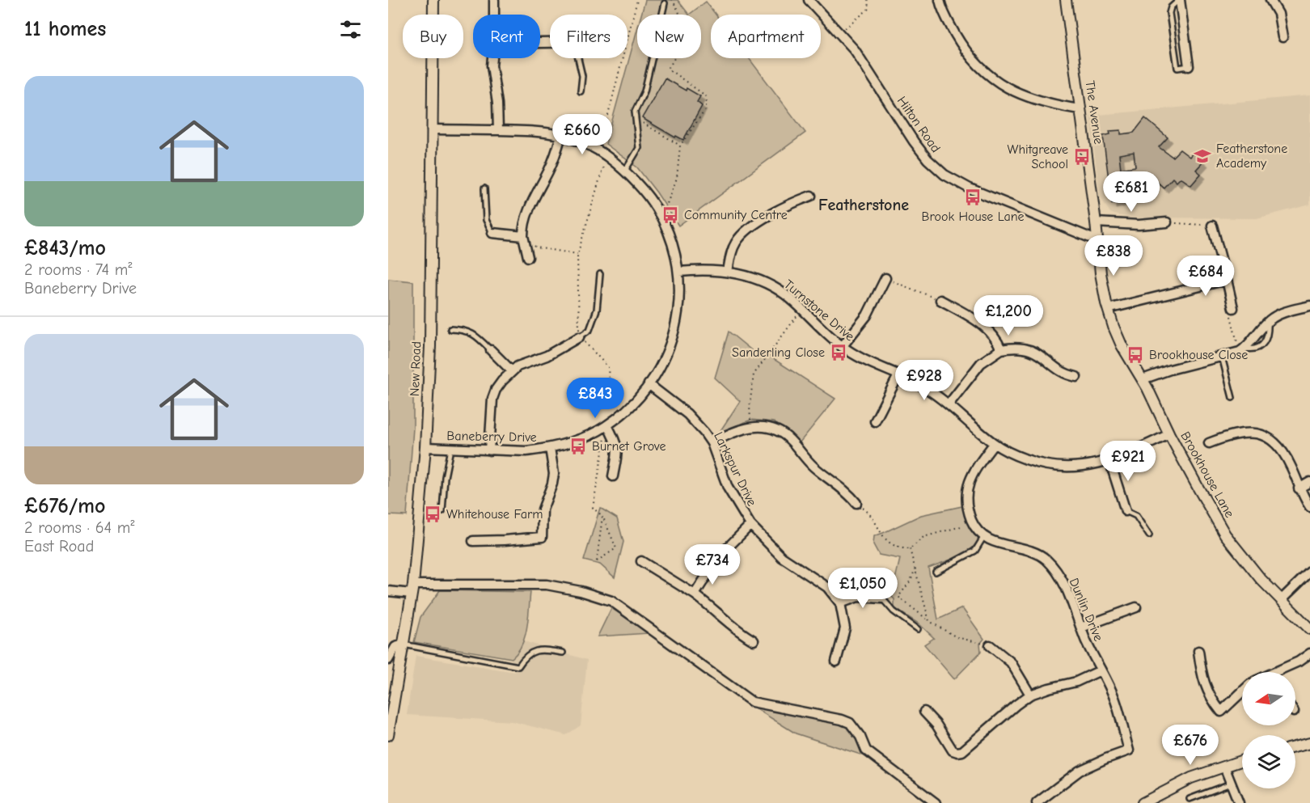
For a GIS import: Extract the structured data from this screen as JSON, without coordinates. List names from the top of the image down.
{
  "streets": {
    "street": [
      "The Avenue",
      "Hilton Road",
      "Turnstone Drive",
      "New Road",
      "Baneberry Drive",
      "Larkspur Drive",
      "Brookhouse Lane",
      "Dunlin Drive"
    ]
  },
  "crossings": [
    ["The Avenue", "Hilton Road"],
    ["The Avenue", "Brookhouse Lane"],
    ["Turnstone Drive", "Baneberry Drive"],
    ["Turnstone Drive", "Brookhouse Lane"],
    ["Turnstone Drive", "Dunlin Drive"],
    ["New Road", "Baneberry Drive"],
    ["Baneberry Drive", "Larkspur Drive"]
  ],
  "districts": ["Featherstone"],
  "places": {
    "school or university": ["Featherstone Academy"],
    "bus stop": [
      "Whitgreave School",
      "Brook House Lane",
      "Community Centre",
      "Sanderling Close",
      "Brookhouse Close",
      "Burnet Grove",
      "Whitehouse Farm"
    ]
  },
  "north": "left",
  "page": {
    "heading": "11 homes",
    "chip": [
      "Buy",
      "Rent",
      "Filters",
      "New",
      "Apartment"
    ],
    "list": [
      {
        "name": "£843/mo",
        "note": "2 rooms · 74 m² · Baneberry Drive"
      },
      {
        "name": "£676/mo",
        "note": "2 rooms · 64 m² · East Road"
      }
    ],
    "price": [
      "£660",
      "£681",
      "£838",
      "£684",
      "£1,200",
      "£928",
      "£843",
      "£921",
      "£734",
      "£1,050",
      "£676"
    ]
  }
}
